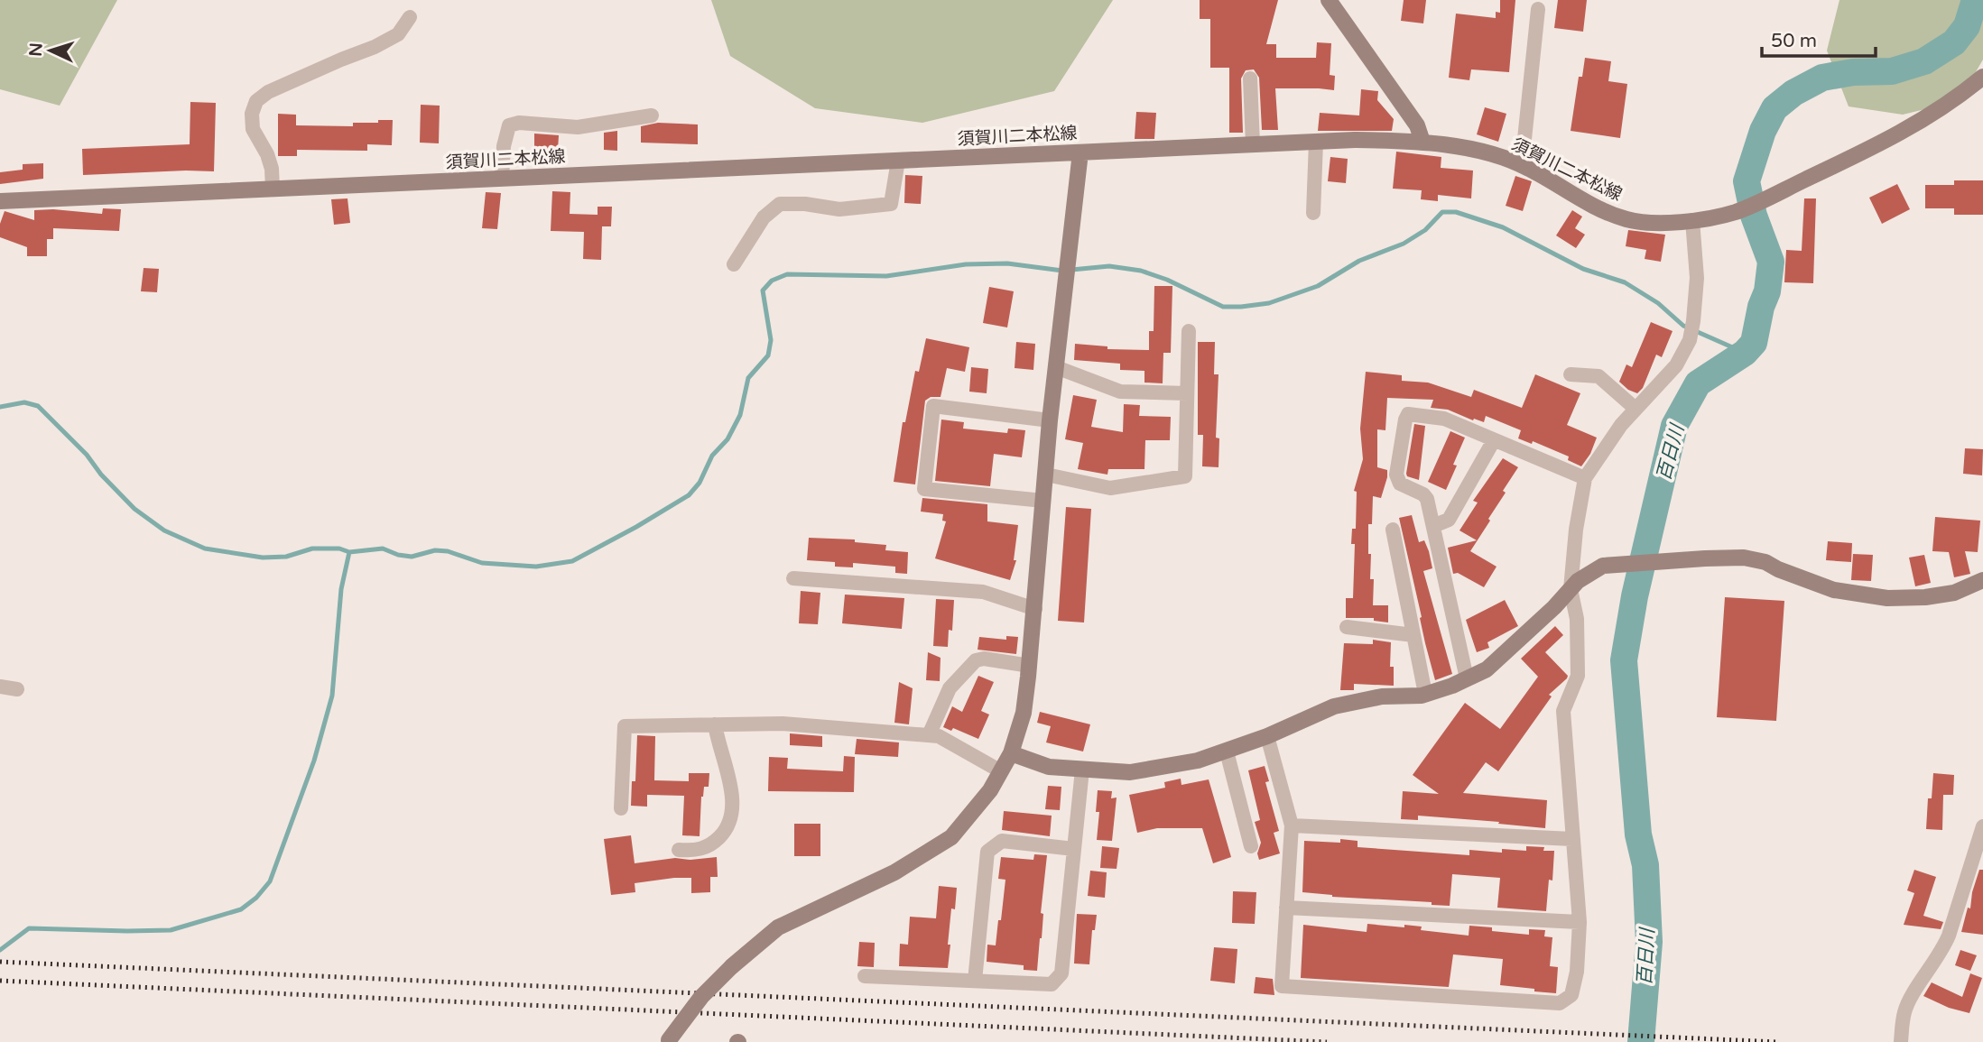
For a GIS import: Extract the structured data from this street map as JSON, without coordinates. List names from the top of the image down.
{
  "streets": {
    "street": ["須賀川二本松線"]
  },
  "water": ["百日川"],
  "scale_bar": "50 m",
  "north": "left"
}
